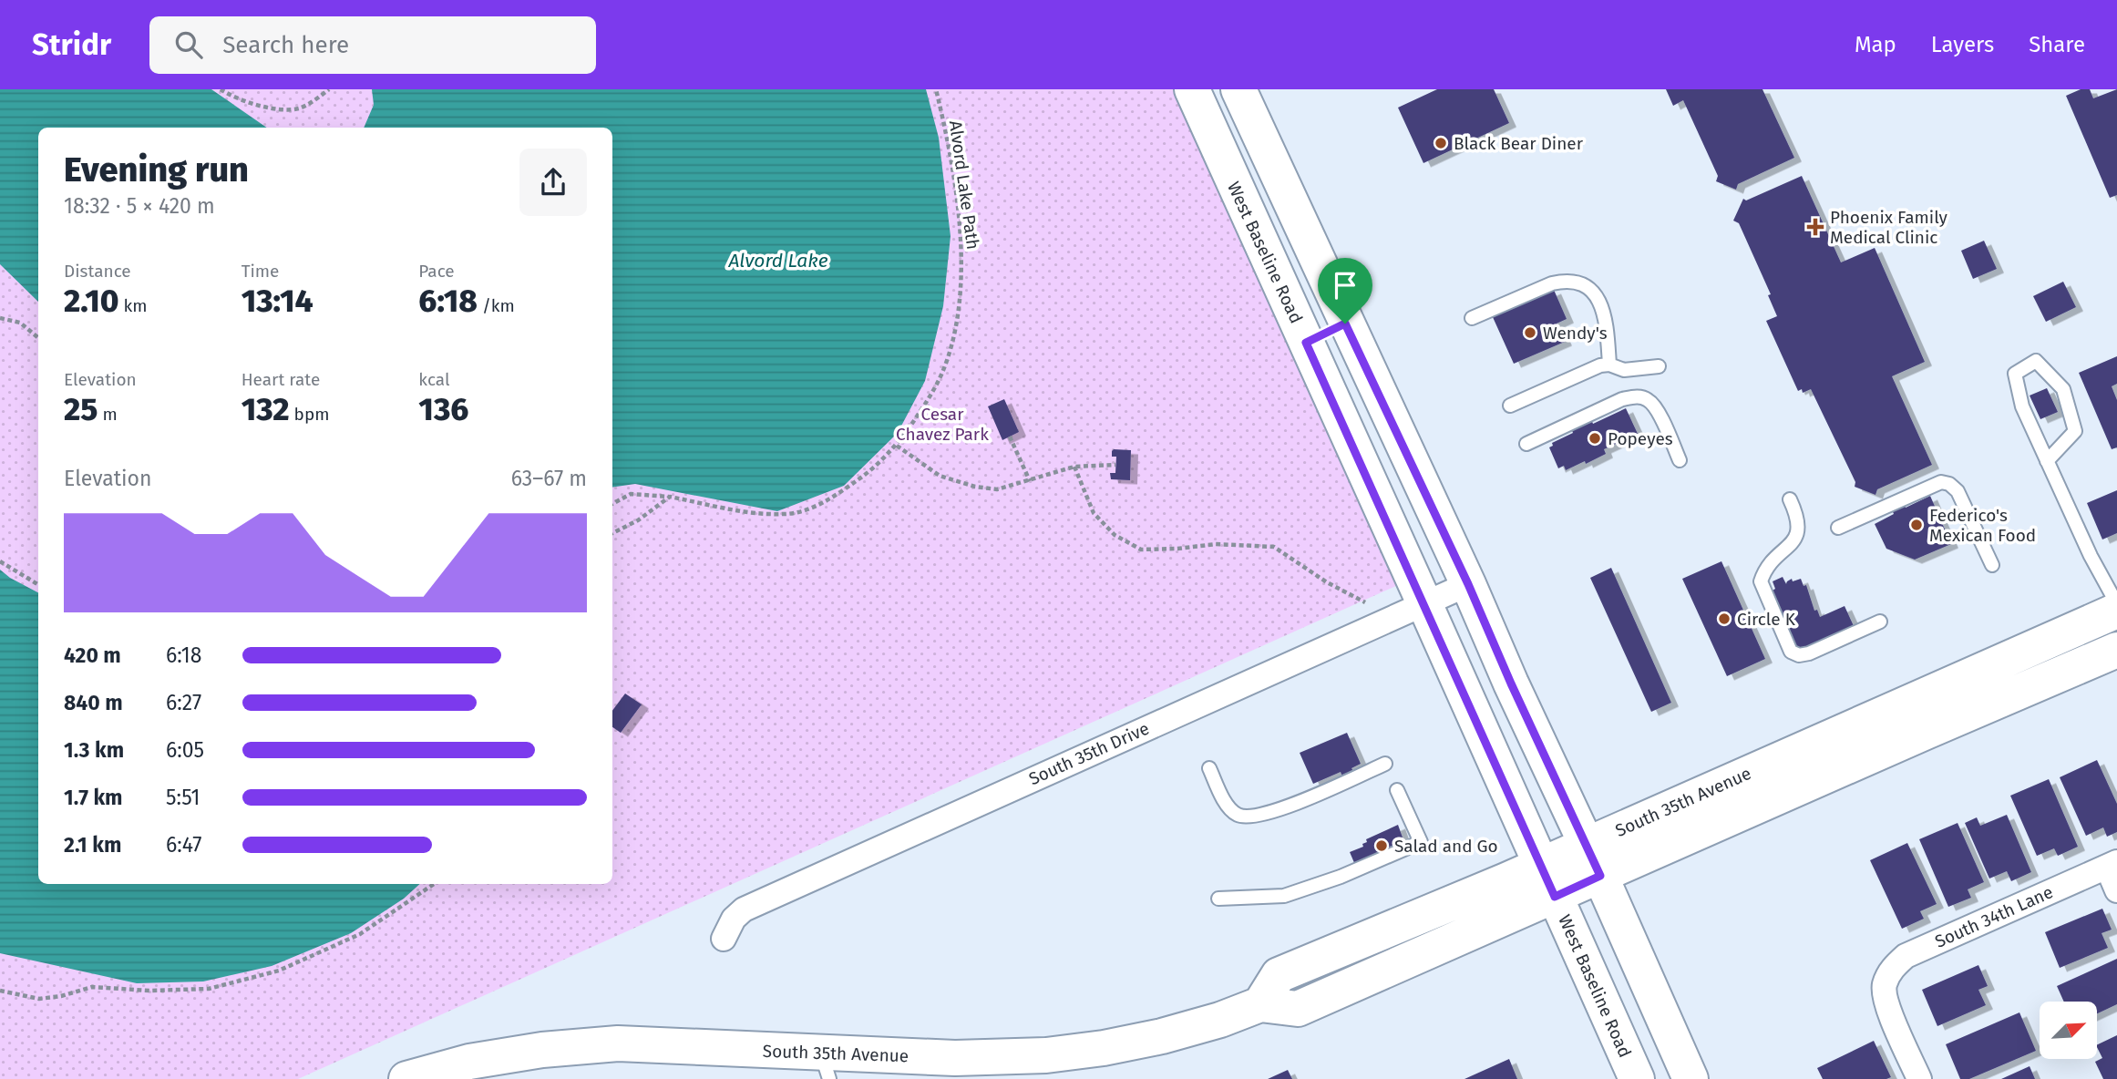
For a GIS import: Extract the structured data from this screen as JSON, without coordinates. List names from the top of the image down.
{
  "streets": {
    "main road": ["West Baseline Road", "South 35th Avenue"],
    "street": ["South 35th Drive", "South 34th Lane"],
    "path": ["Alvord Lake Path"]
  },
  "crossings": [
    ["West Baseline Road", "South 35th Drive"],
    ["West Baseline Road", "South 35th Avenue"]
  ],
  "water": ["Alvord Lake"],
  "parks": ["Cesar Chavez Park"],
  "places": {
    "other": [
      "Black Bear Diner",
      "Wendy's",
      "Popeyes",
      "Federico's Mexican Food",
      "Circle K",
      "Salad and Go"
    ],
    "health": ["Phoenix Family Medical Clinic"]
  },
  "north": "top right",
  "page": {
    "header": "Stridr",
    "search": "Search here",
    "nav": ["Map", "Layers", "Share"],
    "heading": ["Evening run", "18:32 · 5 × 420 m"],
    "stats": [
      ["Distance", "2.10 km"],
      ["Time", "13:14"],
      ["Pace", "6:18 /km"],
      ["Elevation", "25 m"],
      ["Heart rate", "132 bpm"],
      ["kcal", "136"]
    ],
    "chart": ["Elevation", "63–67 m"],
    "list": [
      {
        "name": "420 m",
        "note": "6:18"
      },
      {
        "name": "840 m",
        "note": "6:27"
      },
      {
        "name": "1.3 km",
        "note": "6:05"
      },
      {
        "name": "1.7 km",
        "note": "5:51"
      },
      {
        "name": "2.1 km",
        "note": "6:47"
      }
    ]
  }
}
